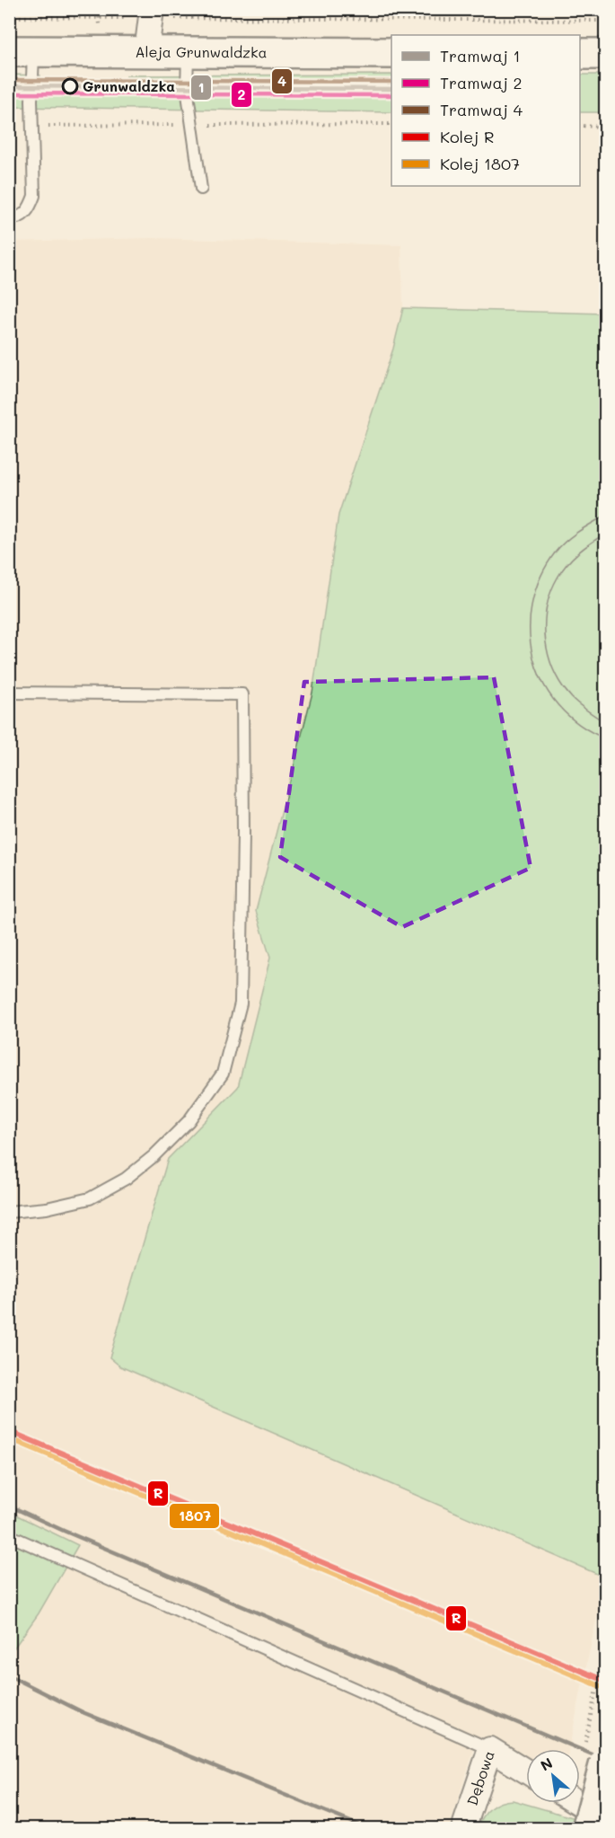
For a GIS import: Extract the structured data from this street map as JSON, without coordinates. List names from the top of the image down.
{
  "streets": {
    "main road": ["Aleja Grunwaldzka"],
    "street": ["Dębowa"]
  },
  "places": ["Grunwaldzka"],
  "lines": [
    "tram line 4",
    "tram line 1",
    "tram line 2",
    "rail line R",
    "rail line 1807"
  ],
  "legend": [
    "Tramwaj 1",
    "Tramwaj 2",
    "Tramwaj 4",
    "Kolej R",
    "Kolej 1807"
  ],
  "north": "top left"
}
